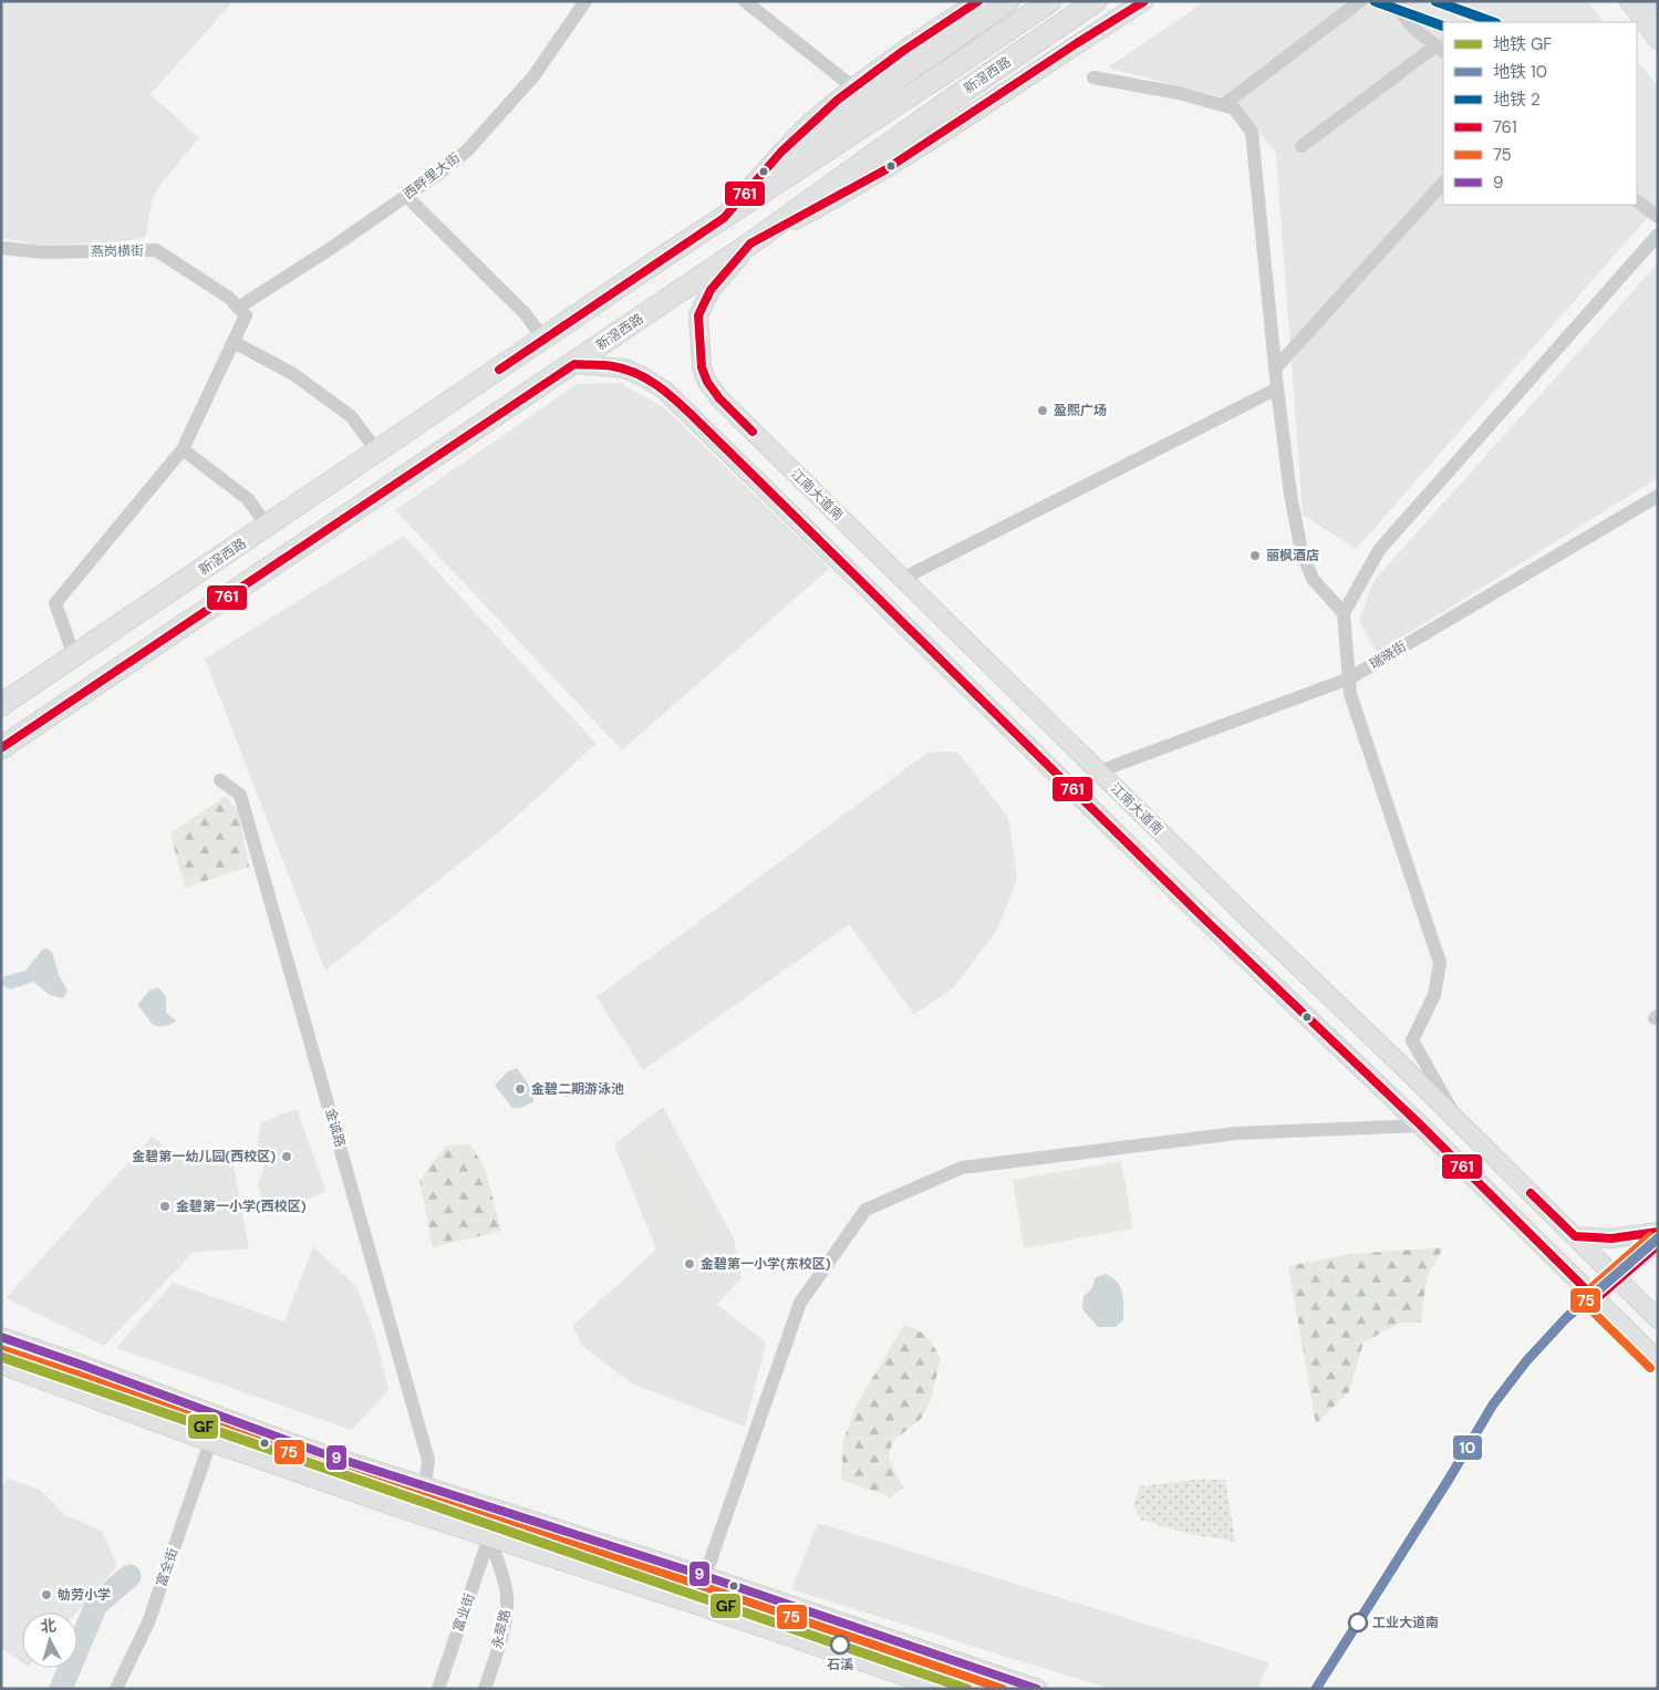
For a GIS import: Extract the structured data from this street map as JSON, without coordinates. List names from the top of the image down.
{
  "streets": {
    "highway": ["新滘西路"],
    "main road": ["江南大道南"],
    "street": [
      "西畔里大街",
      "燕岗横街",
      "瑞晓街",
      "金诚路",
      "富全街",
      "富业街",
      "永翠路"
    ]
  },
  "crossings": [
    ["新滘西路", "江南大道南"],
    ["西畔里大街", "燕岗横街"],
    ["江南大道南", "瑞晓街"],
    ["富业街", "永翠路"]
  ],
  "places": [
    "盈熙广场",
    "丽枫酒店",
    "金碧二期游泳池",
    "金碧第一幼儿园(西校区)",
    "金碧第一小学(西校区)",
    "金碧第一小学(东校区)",
    "劬劳小学",
    "工业大道南",
    "石溪"
  ],
  "lines": [
    "metro line 2",
    "transit line 761",
    "transit line 75",
    "metro line 10",
    "transit line 9",
    "metro line GF"
  ],
  "legend": [
    "地铁 GF",
    "地铁 10",
    "地铁 2",
    "761",
    "75",
    "9"
  ],
  "north": "top"
}
